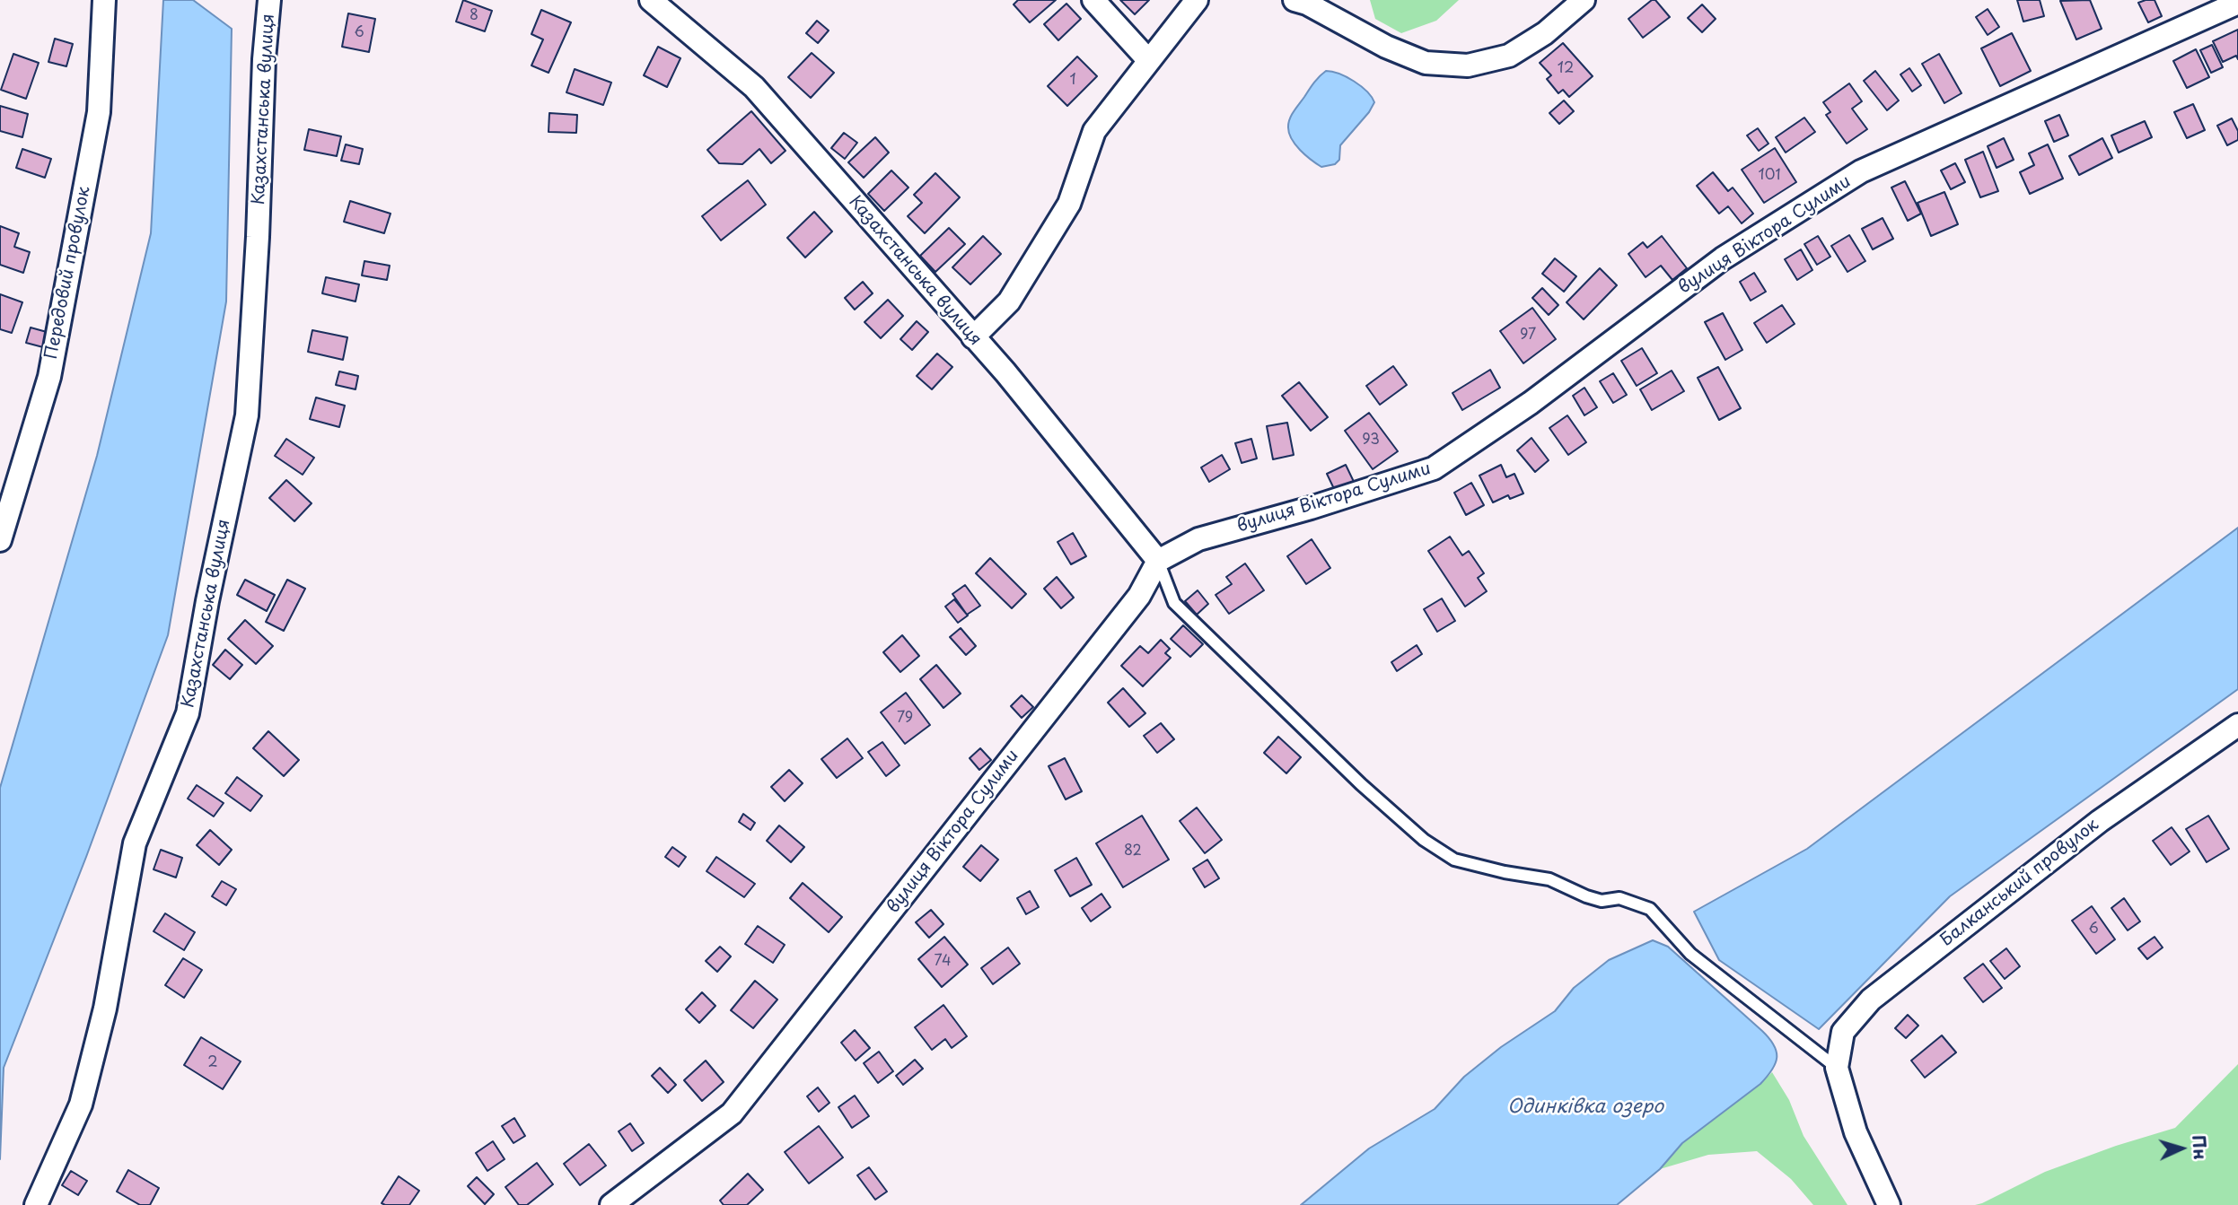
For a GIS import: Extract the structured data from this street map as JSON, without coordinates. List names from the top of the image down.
{
  "streets": {
    "street": [
      "Казахстанська вулиця",
      "вулиця Віктора Сулими",
      "Передовий провулок",
      "Балканський провулок"
    ]
  },
  "crossings": [
    ["Казахстанська вулиця", "вулиця Віктора Сулими"]
  ],
  "water": ["Одинківка озеро"],
  "house_numbers": [
    "8",
    "6",
    "12",
    "1",
    "101",
    "97",
    "93",
    "79",
    "82",
    "6",
    "74",
    "2"
  ],
  "north": "right"
}
